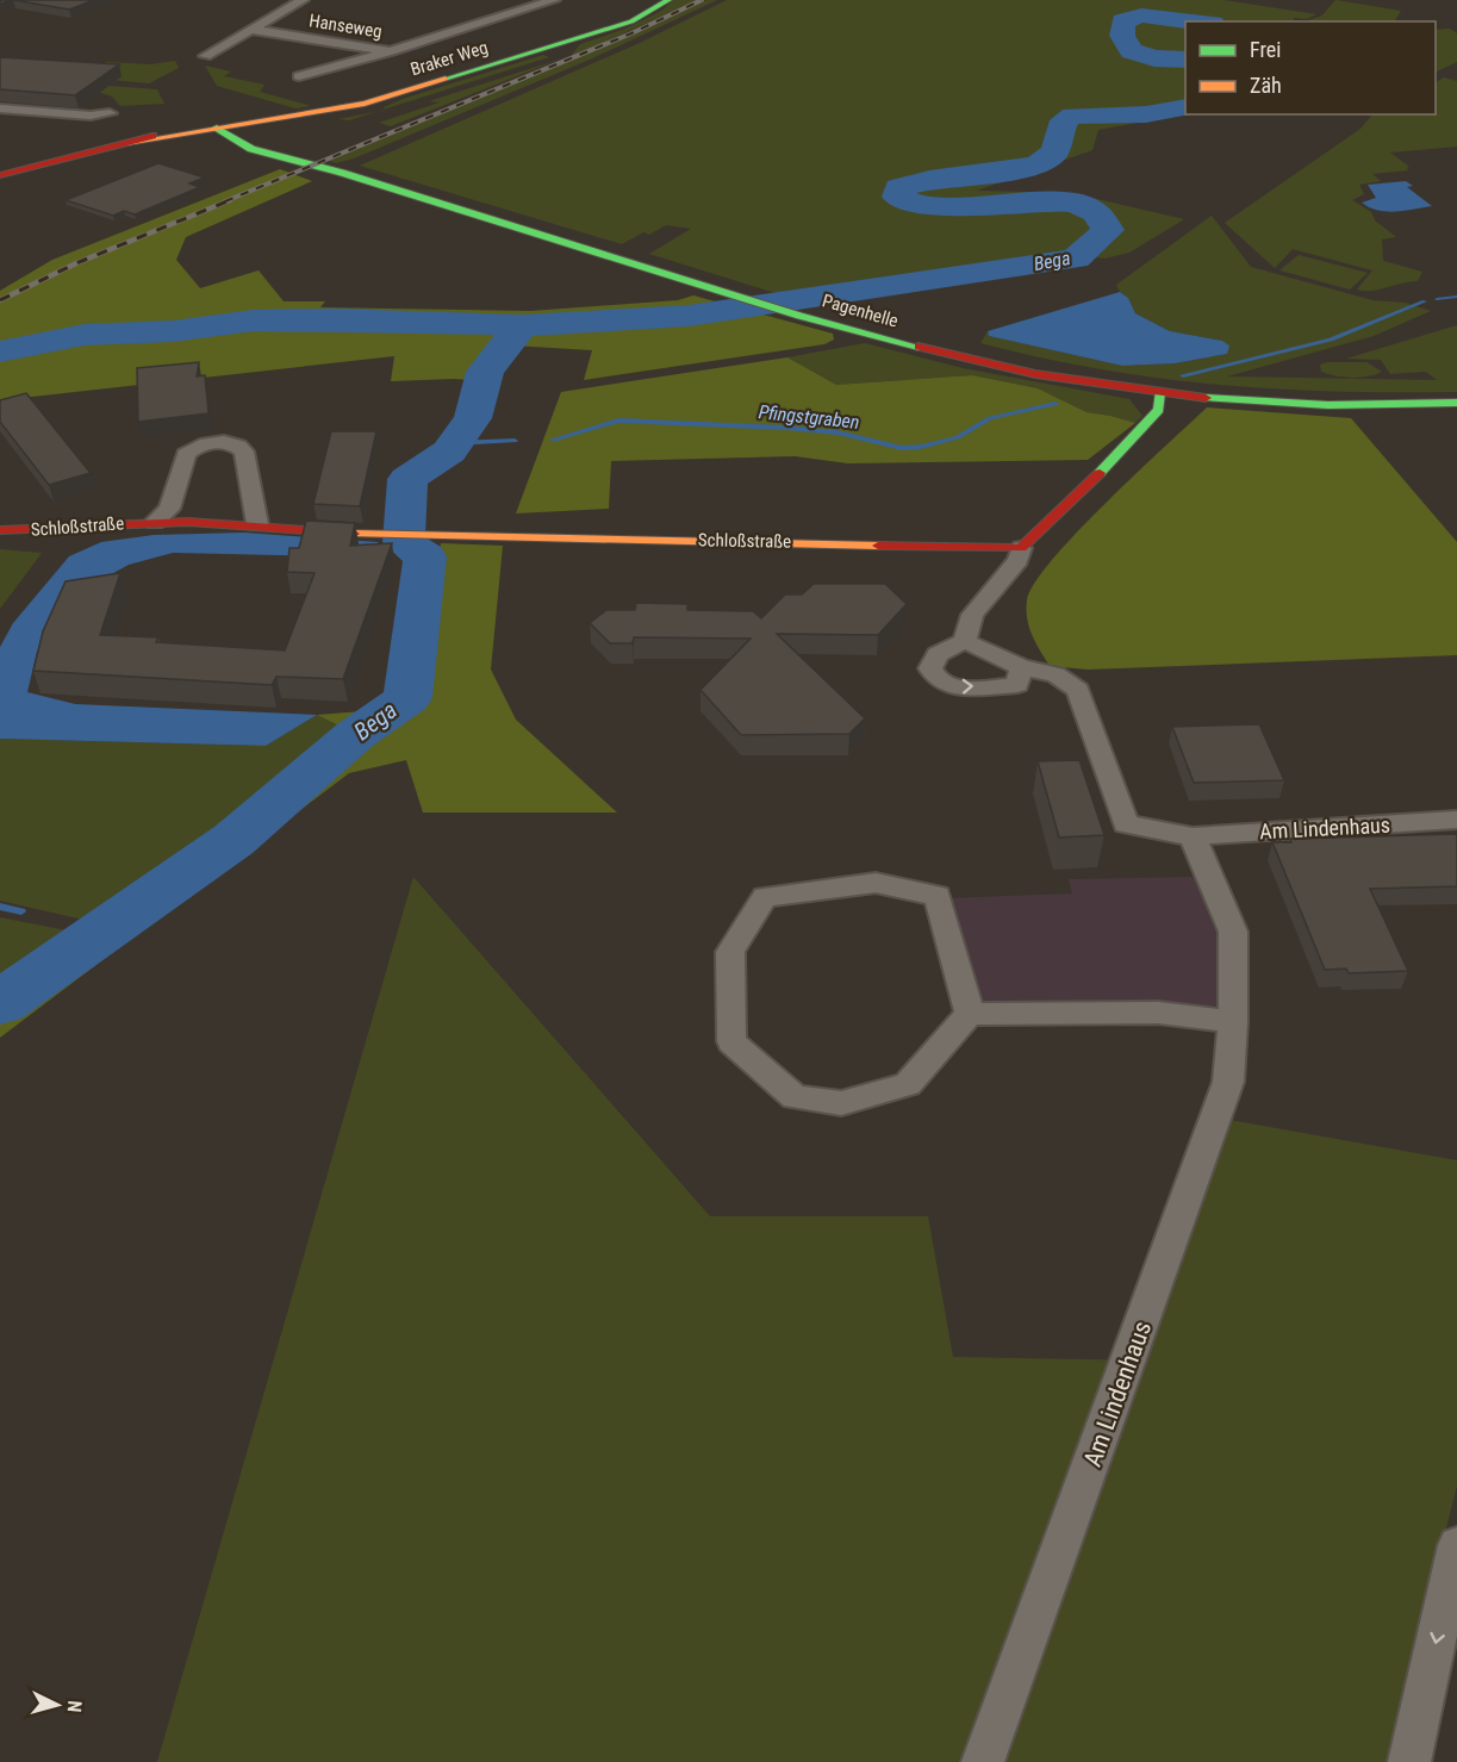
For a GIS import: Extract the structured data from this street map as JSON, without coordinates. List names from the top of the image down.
{
  "streets": {
    "main road": ["Braker Weg", "Pagenhelle", "Schloßstraße"],
    "street": ["Hanseweg", "Am Lindenhaus"]
  },
  "crossings": [
    ["Braker Weg", "Pagenhelle"]
  ],
  "water": ["Bega", "Pfingstgraben"],
  "legend": ["Frei", "Zäh"],
  "north": "right"
}
